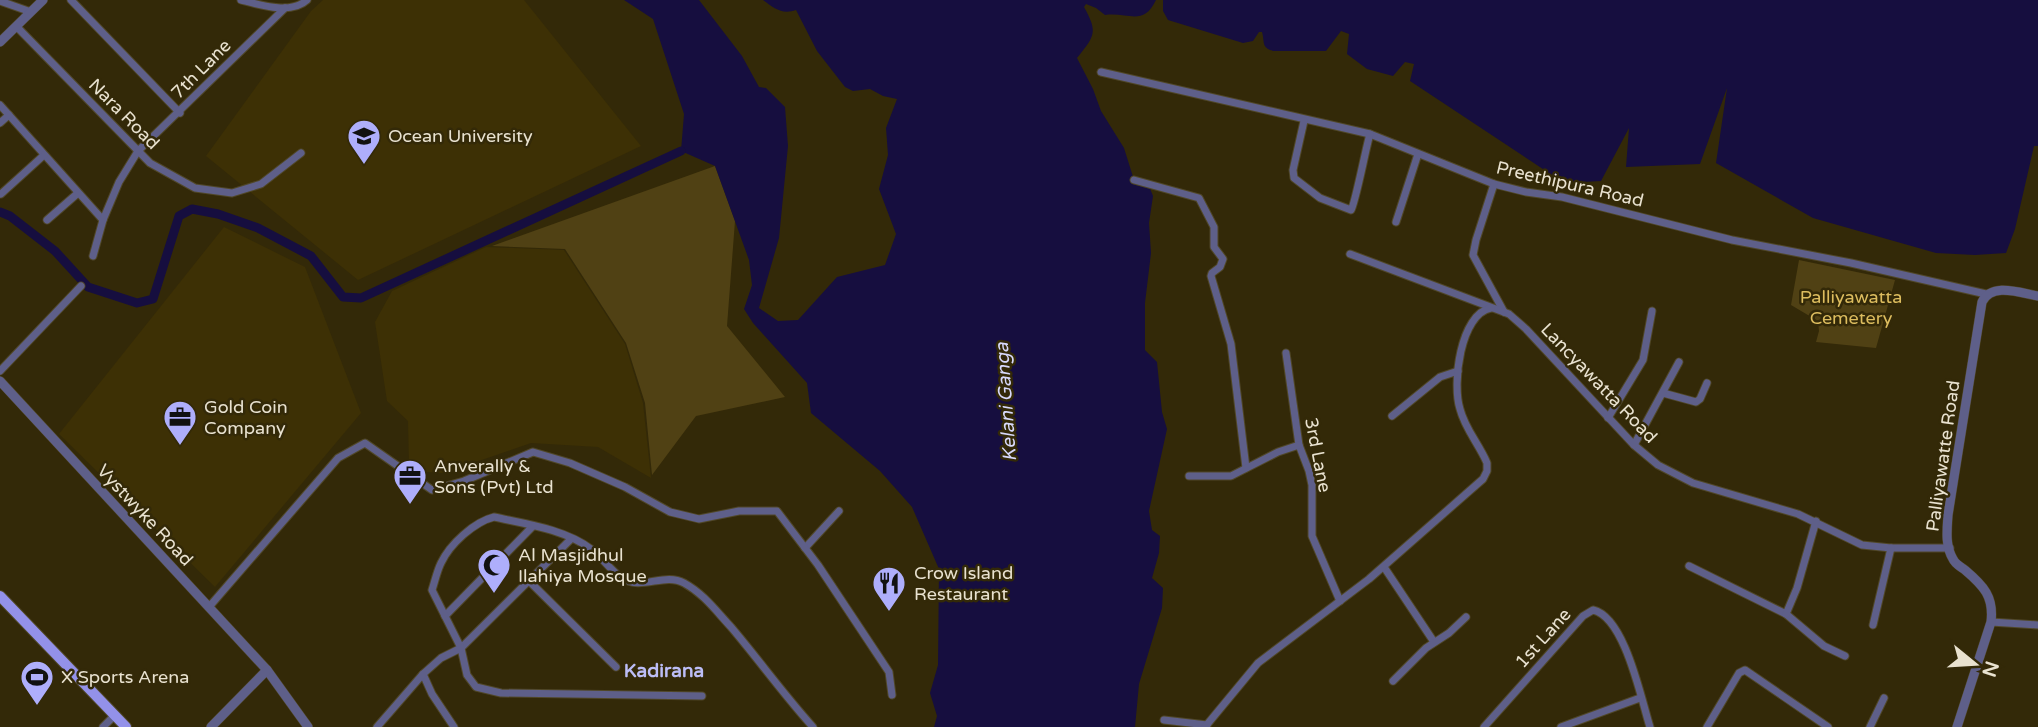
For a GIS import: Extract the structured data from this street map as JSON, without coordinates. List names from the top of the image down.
{
  "streets": {
    "street": [
      "7th Lane",
      "Nara Road",
      "Preethipura Road",
      "Lancyawatta Road",
      "3rd Lane",
      "Palliyawatte Road",
      "Vystwyke Road",
      "1st Lane"
    ]
  },
  "crossings": [
    ["7th Lane", "Nara Road"],
    ["Preethipura Road", "Palliyawatte Road"],
    ["Lancyawatta Road", "Palliyawatte Road"]
  ],
  "districts": ["Kadirana"],
  "water": ["Kelani Ganga"],
  "parks": ["Palliyawatta Cemetery"],
  "places": {
    "school or university": ["Ocean University"],
    "office": ["Gold Coin Company", "Anverally & Sons (Pvt) Ltd"],
    "mosque": ["Al Masjidhul Ilahiya Mosque"],
    "restaurant": ["Crow Island Restaurant"],
    "sports": ["X Sports Arena"]
  },
  "north": "right"
}
